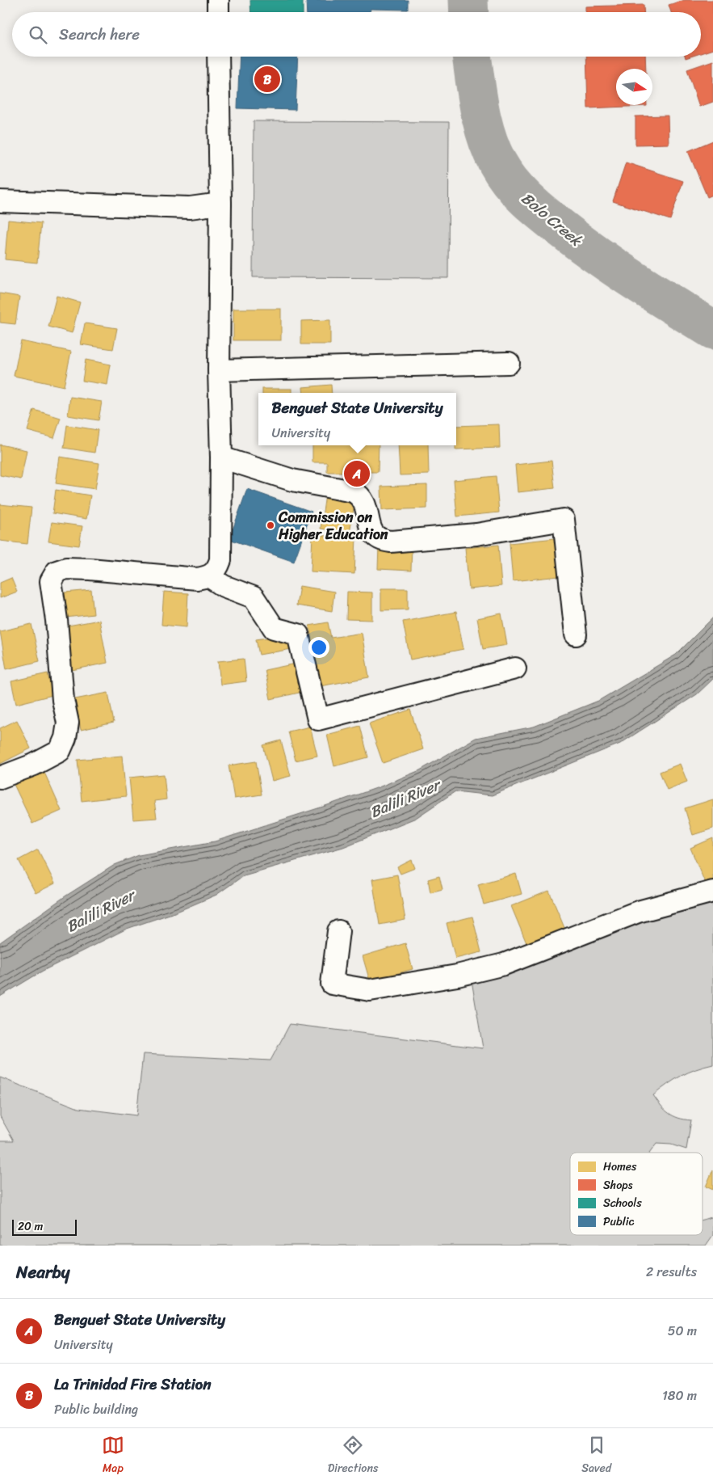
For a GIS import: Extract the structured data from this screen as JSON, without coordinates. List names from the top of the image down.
{
  "water": ["Bolo Creek", "Balili River"],
  "places": ["Commission on Higher Education"],
  "legend": [
    "Homes",
    "Shops",
    "Schools",
    "Public"
  ],
  "scale_bar": "20 m",
  "north": "right",
  "page": {
    "search": "Search here",
    "pins": ["B", "A"],
    "popup": ["Benguet State University", "University"],
    "scale": "20 m",
    "heading": ["Nearby", "2 results"],
    "list": [
      {
        "mark": "A",
        "name": "Benguet State University",
        "note": "University",
        "value": "50 m"
      },
      {
        "mark": "B",
        "name": "La Trinidad Fire Station",
        "note": "Public building",
        "value": "180 m"
      }
    ],
    "nav": ["Map", "Directions", "Saved"]
  }
}
